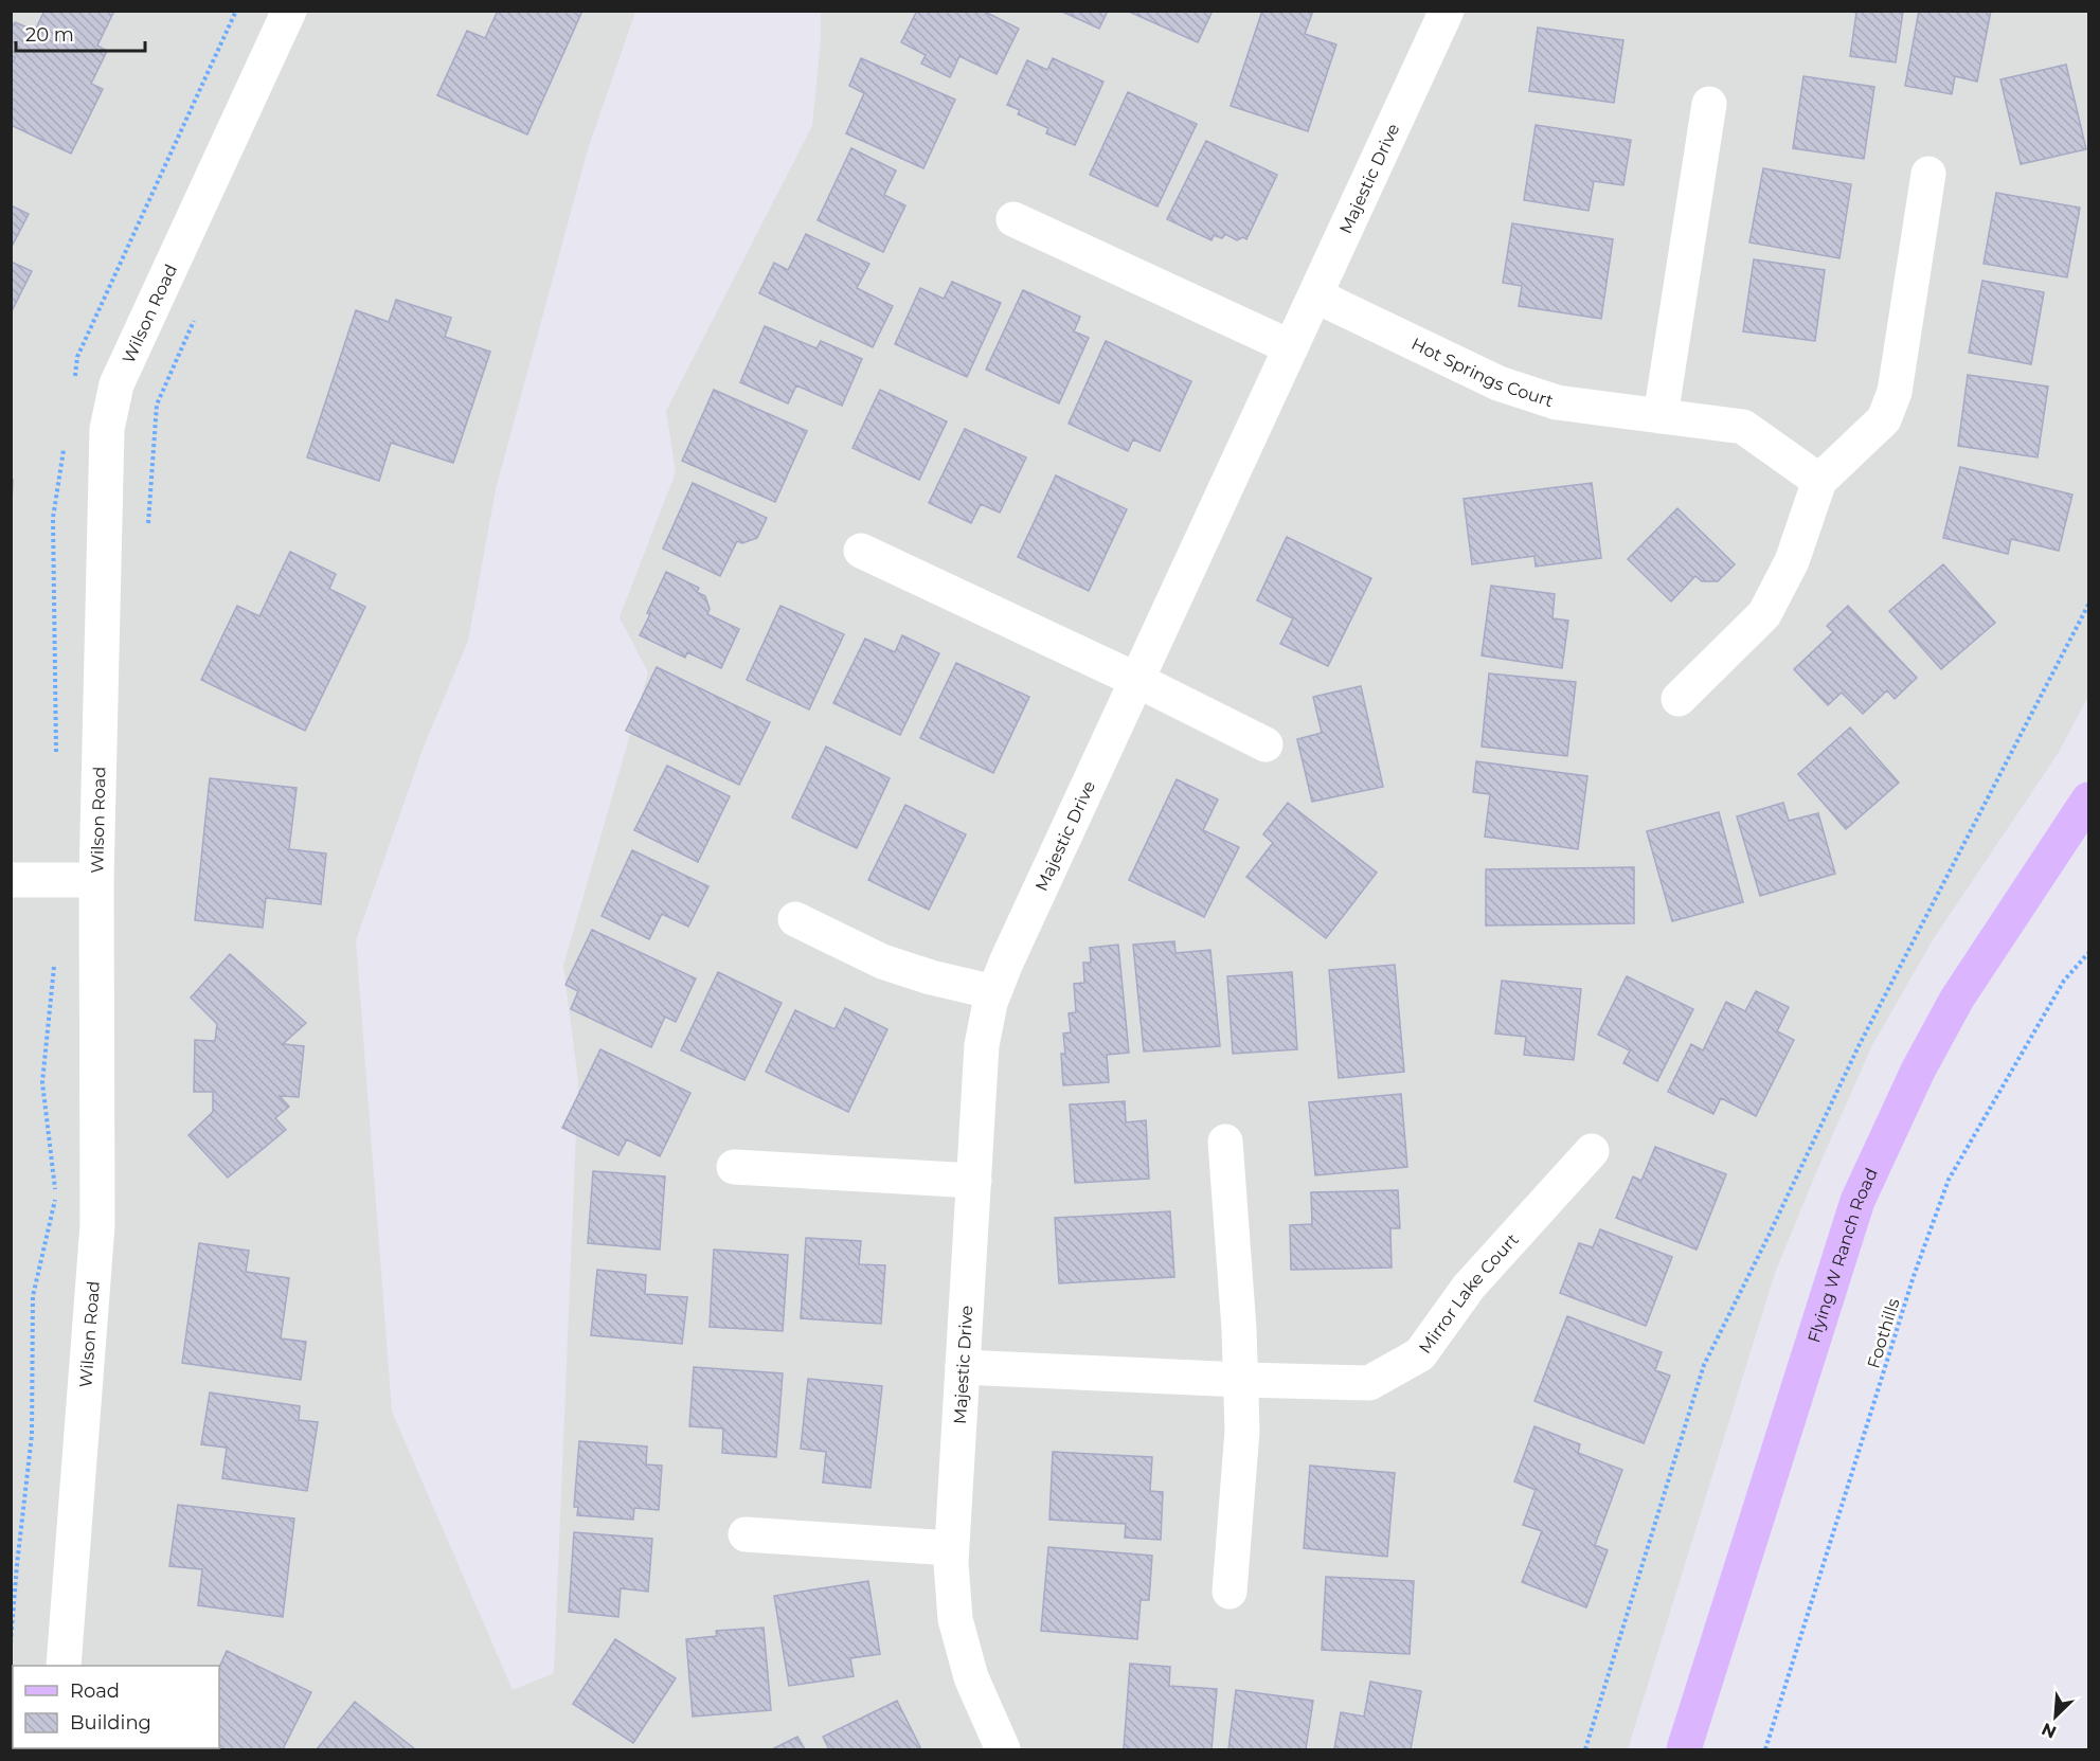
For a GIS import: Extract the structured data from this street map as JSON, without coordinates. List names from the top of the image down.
{
  "streets": {
    "street": [
      "Majestic Drive",
      "Wilson Road",
      "Hot Springs Court",
      "Flying W Ranch Road",
      "Mirror Lake Court"
    ],
    "path": ["Foothills"]
  },
  "crossings": [
    ["Majestic Drive", "Hot Springs Court"],
    ["Majestic Drive", "Mirror Lake Court"]
  ],
  "legend": ["Road", "Building"],
  "scale_bar": "20 m",
  "north": "bottom left"
}
